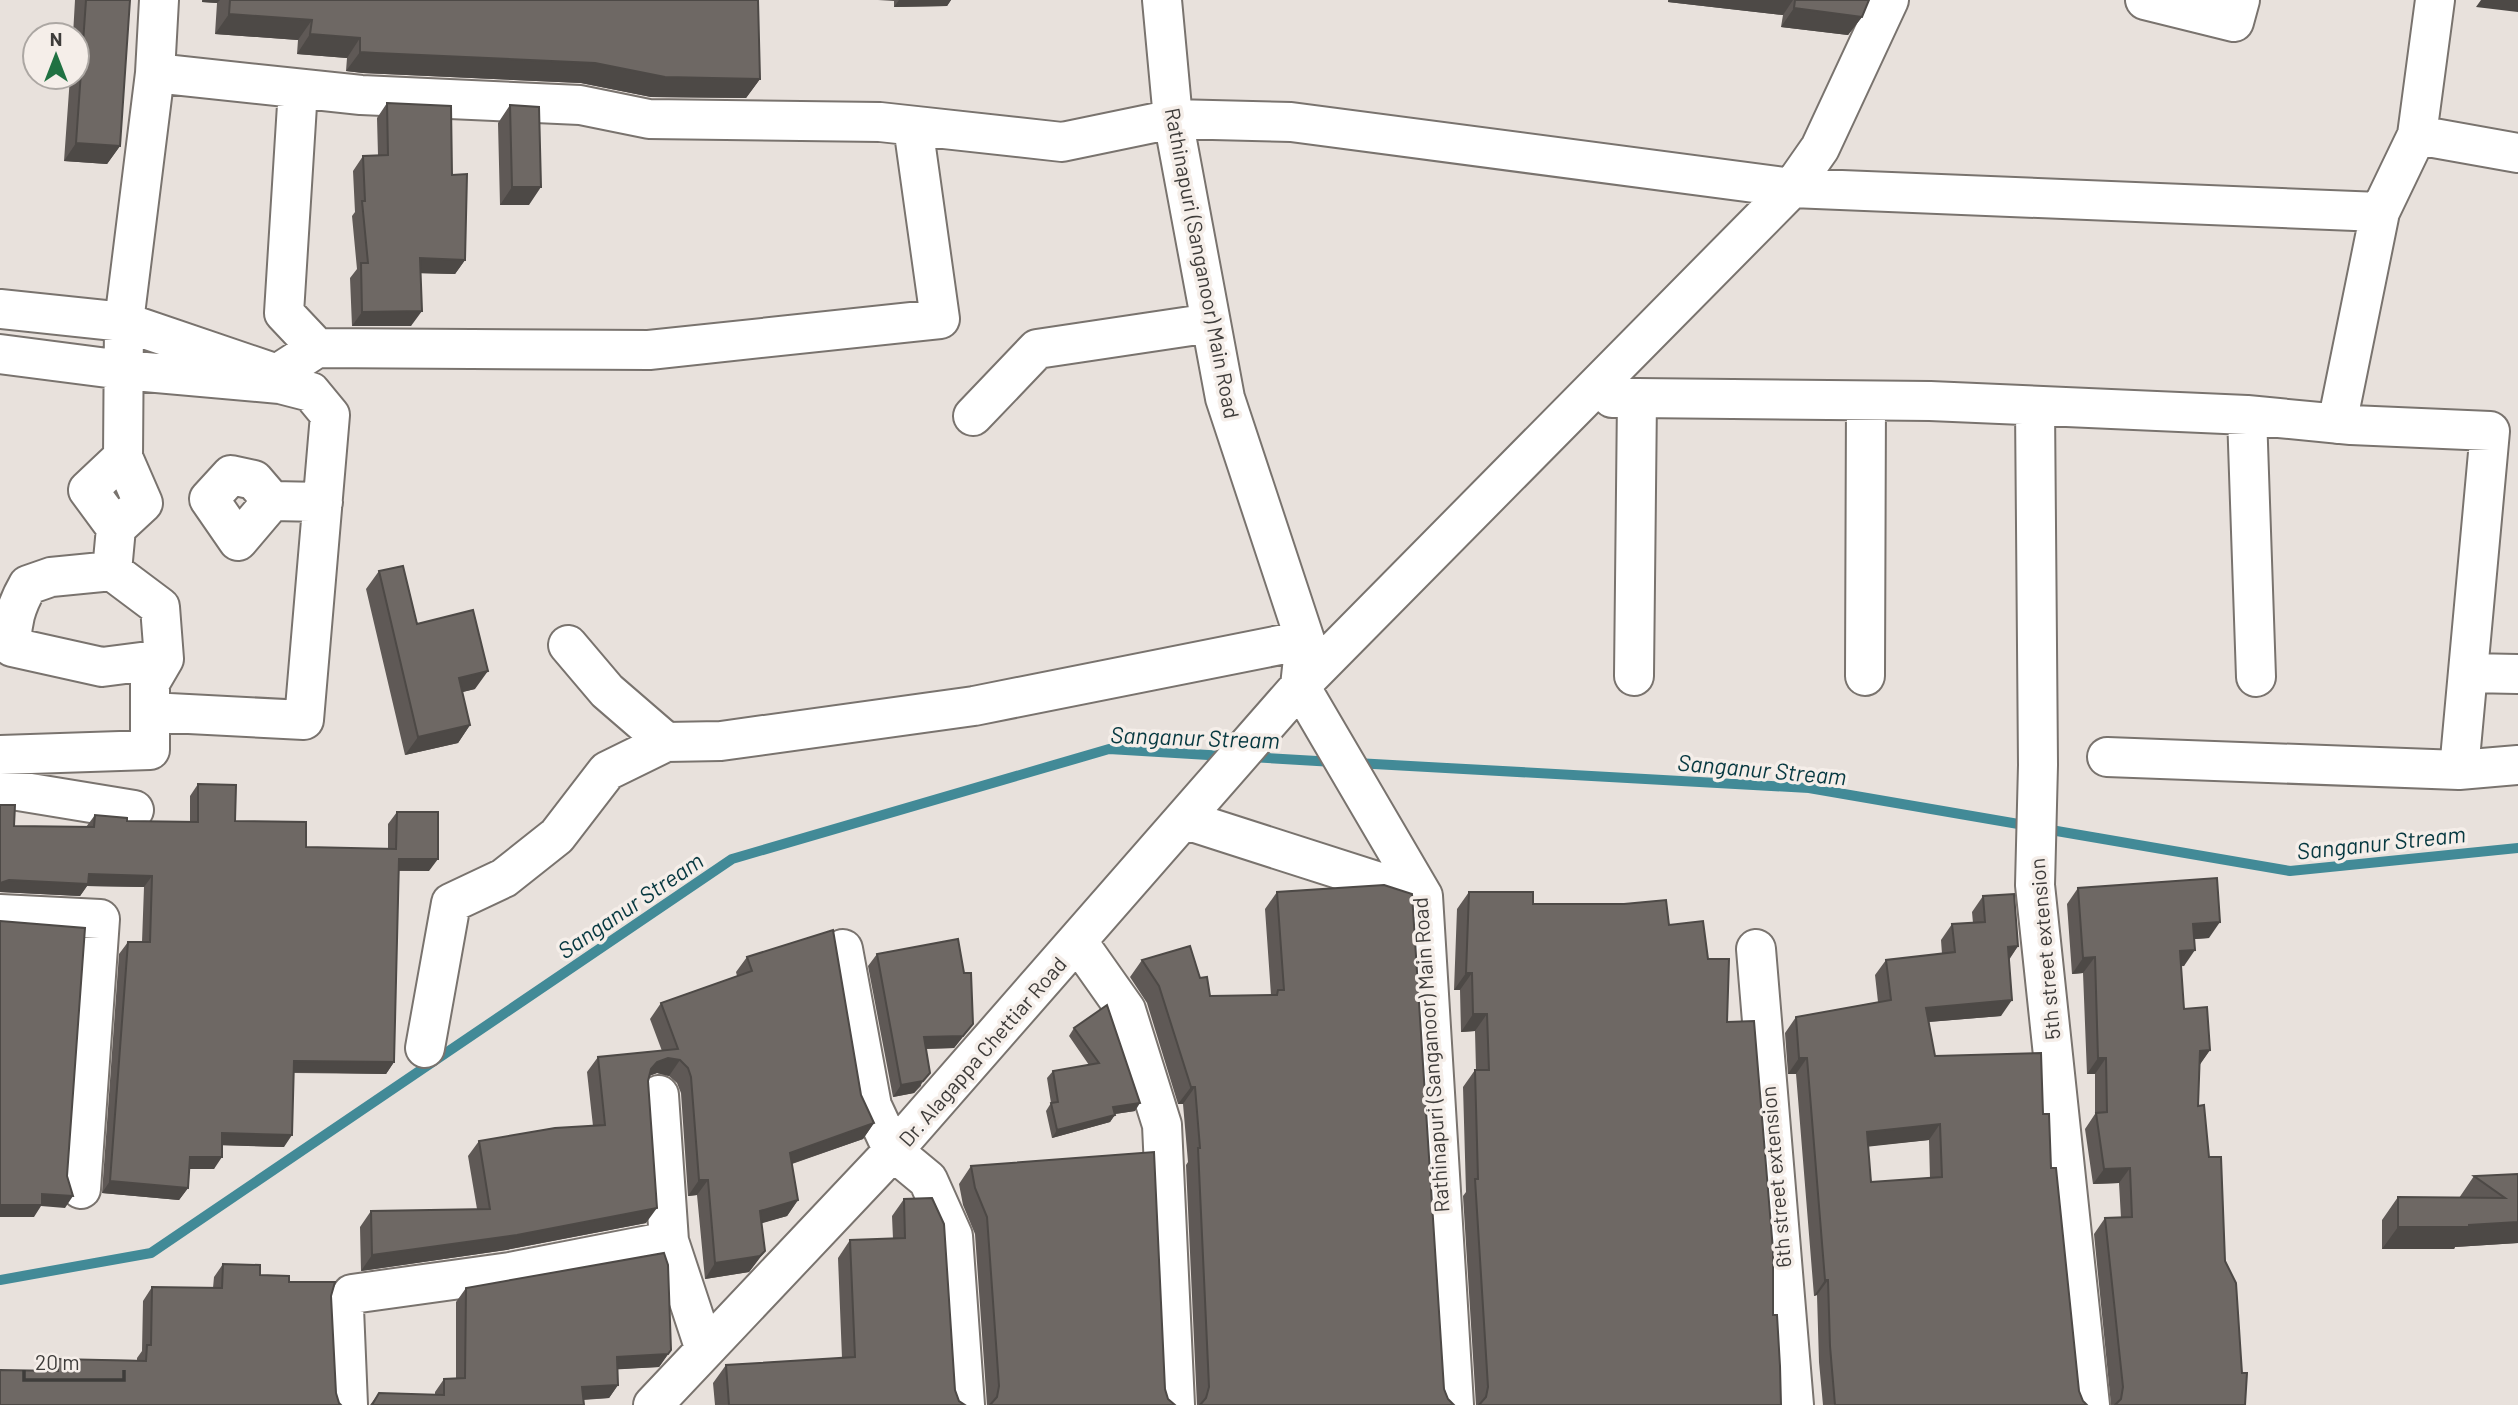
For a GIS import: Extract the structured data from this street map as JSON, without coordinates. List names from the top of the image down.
{
  "streets": {
    "street": [
      "Rathinapuri (Sanganoor) Main Road",
      "5th street extension",
      "Dr. Alagappa Chettiar Road",
      "6th street extension"
    ]
  },
  "crossings": [
    ["Rathinapuri (Sanganoor) Main Road", "Dr. Alagappa Chettiar Road"]
  ],
  "water": ["Sanganur Stream"],
  "scale_bar": "20 m",
  "north": "top"
}
